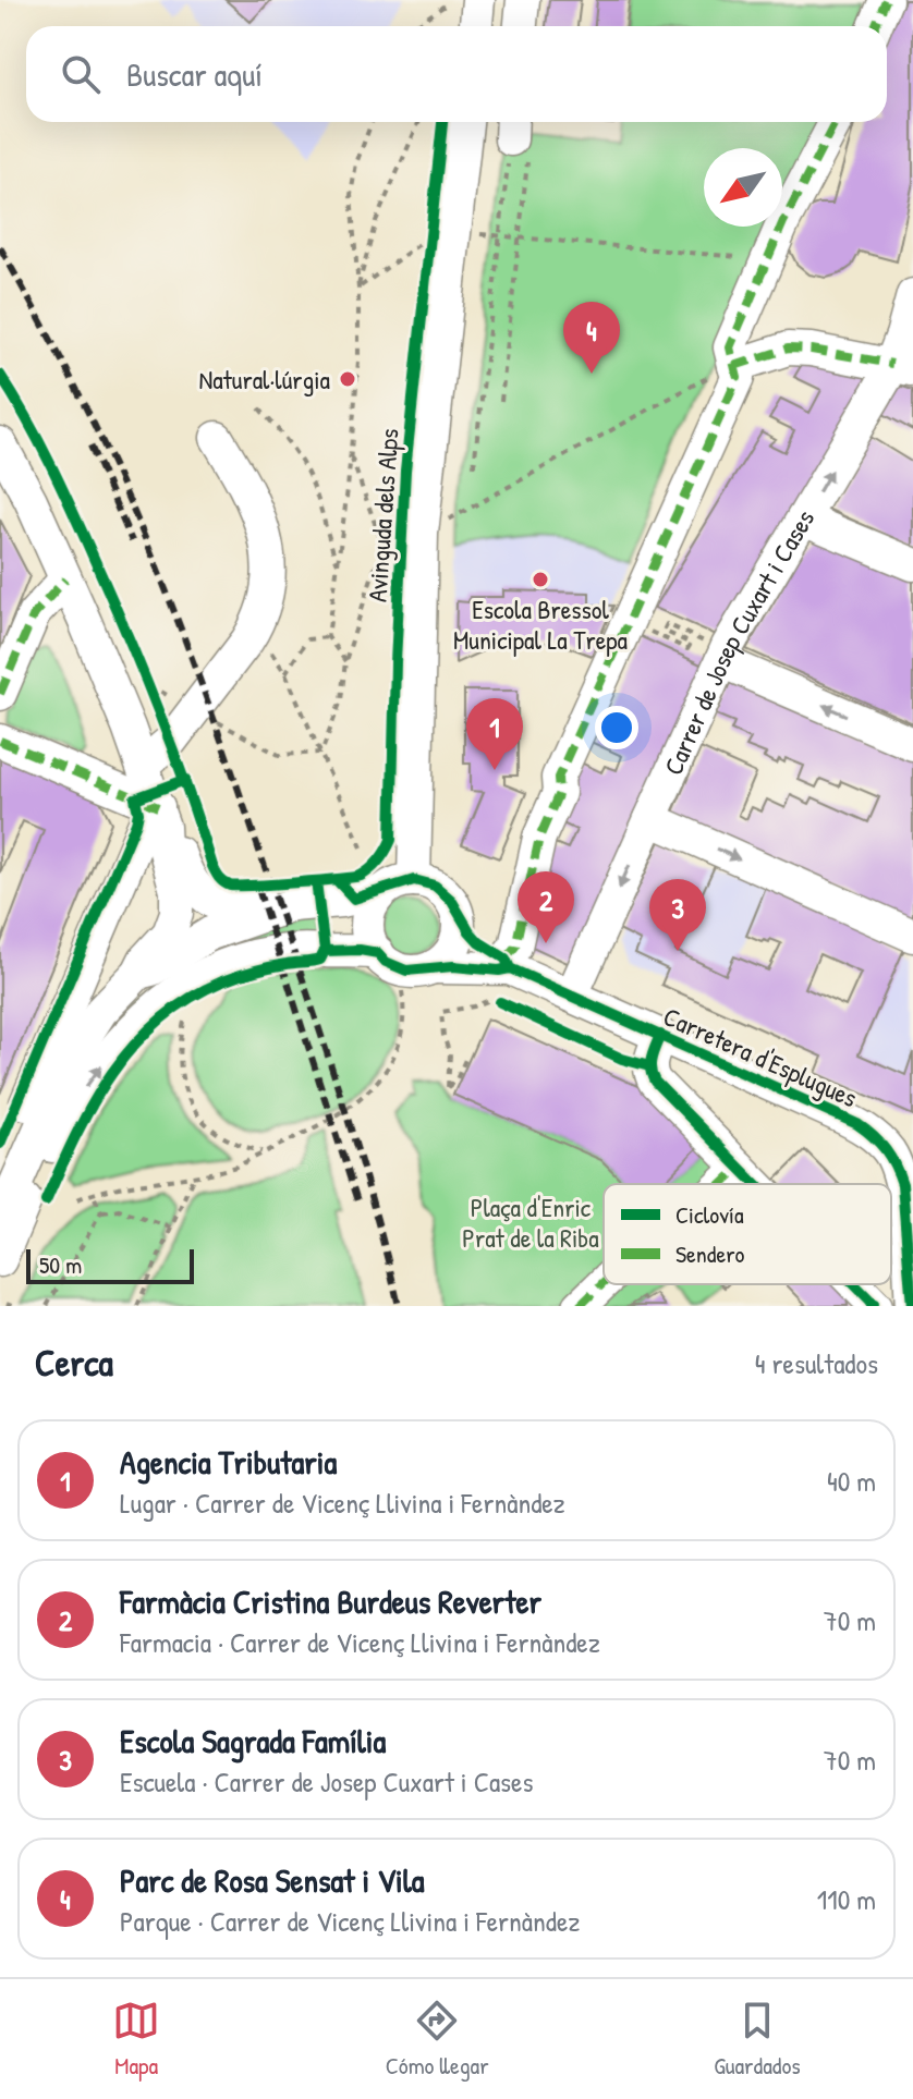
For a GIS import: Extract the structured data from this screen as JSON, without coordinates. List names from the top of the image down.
{
  "streets": {
    "street": ["Avinguda dels Alps", "Carrer de Josep Cuxart i Cases", "Carretera d'Esplugues"]
  },
  "crossings": [
    ["Avinguda dels Alps", "Carretera d'Esplugues"],
    ["Carrer de Josep Cuxart i Cases", "Carretera d'Esplugues"]
  ],
  "parks": ["Plaça d'Enric Prat de la Riba"],
  "places": ["Natural·lúrgia", "Escola Bressol Municipal La Trepa"],
  "legend": ["Ciclovía", "Sendero"],
  "scale_bar": "50 m",
  "north": "bottom left",
  "page": {
    "search": "Buscar aquí",
    "pins": [
      "4",
      "1",
      "2",
      "3"
    ],
    "scale": "50 m",
    "heading": ["Cerca", "4 resultados"],
    "list": [
      {
        "mark": "1",
        "name": "Agencia Tributaria",
        "note": "Lugar · Carrer de Vicenç Llivina i Fernàndez",
        "value": "40 m"
      },
      {
        "mark": "2",
        "name": "Farmàcia Cristina Burdeus Reverter",
        "note": "Farmacia · Carrer de Vicenç Llivina i Fernàndez",
        "value": "70 m"
      },
      {
        "mark": "3",
        "name": "Escola Sagrada Família",
        "note": "Escuela · Carrer de Josep Cuxart i Cases",
        "value": "70 m"
      },
      {
        "mark": "4",
        "name": "Parc de Rosa Sensat i Vila",
        "note": "Parque · Carrer de Vicenç Llivina i Fernàndez",
        "value": "110 m"
      }
    ],
    "nav": ["Mapa", "Cómo llegar", "Guardados"]
  }
}
